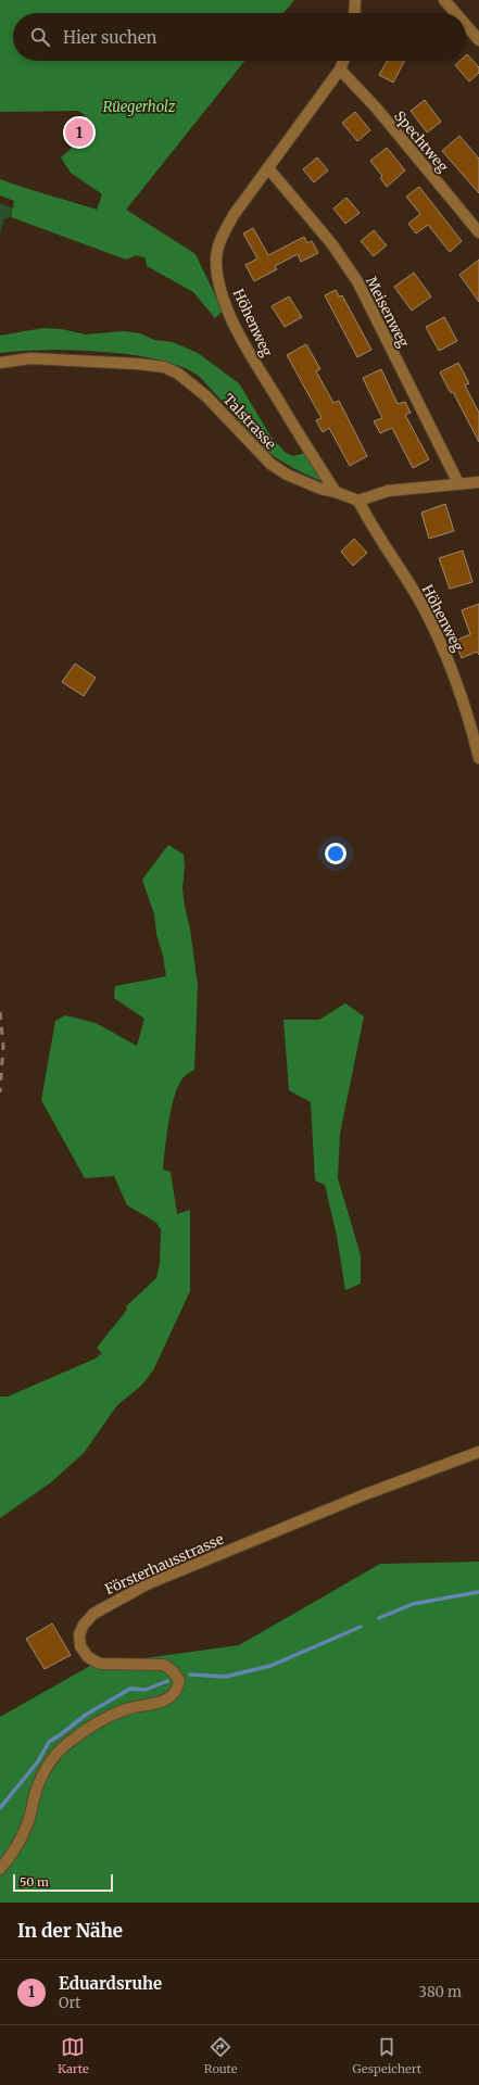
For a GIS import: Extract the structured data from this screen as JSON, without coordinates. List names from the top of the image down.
{
  "streets": {
    "street": [
      "Spechtweg",
      "Meisenweg",
      "Höhenweg",
      "Talstrasse",
      "Försterhausstrasse"
    ]
  },
  "crossings": [
    ["Spechtweg", "Höhenweg"],
    ["Meisenweg", "Höhenweg"],
    ["Höhenweg", "Talstrasse"]
  ],
  "parks": ["Rüegerholz"],
  "scale_bar": "50 m",
  "page": {
    "search": "Hier suchen",
    "pins": "1",
    "scale": "50 m",
    "heading": "In der Nähe",
    "list": [
      {
        "mark": "1",
        "name": "Eduardsruhe",
        "note": "Ort",
        "value": "380 m"
      }
    ],
    "nav": ["Karte", "Route", "Gespeichert"]
  }
}
